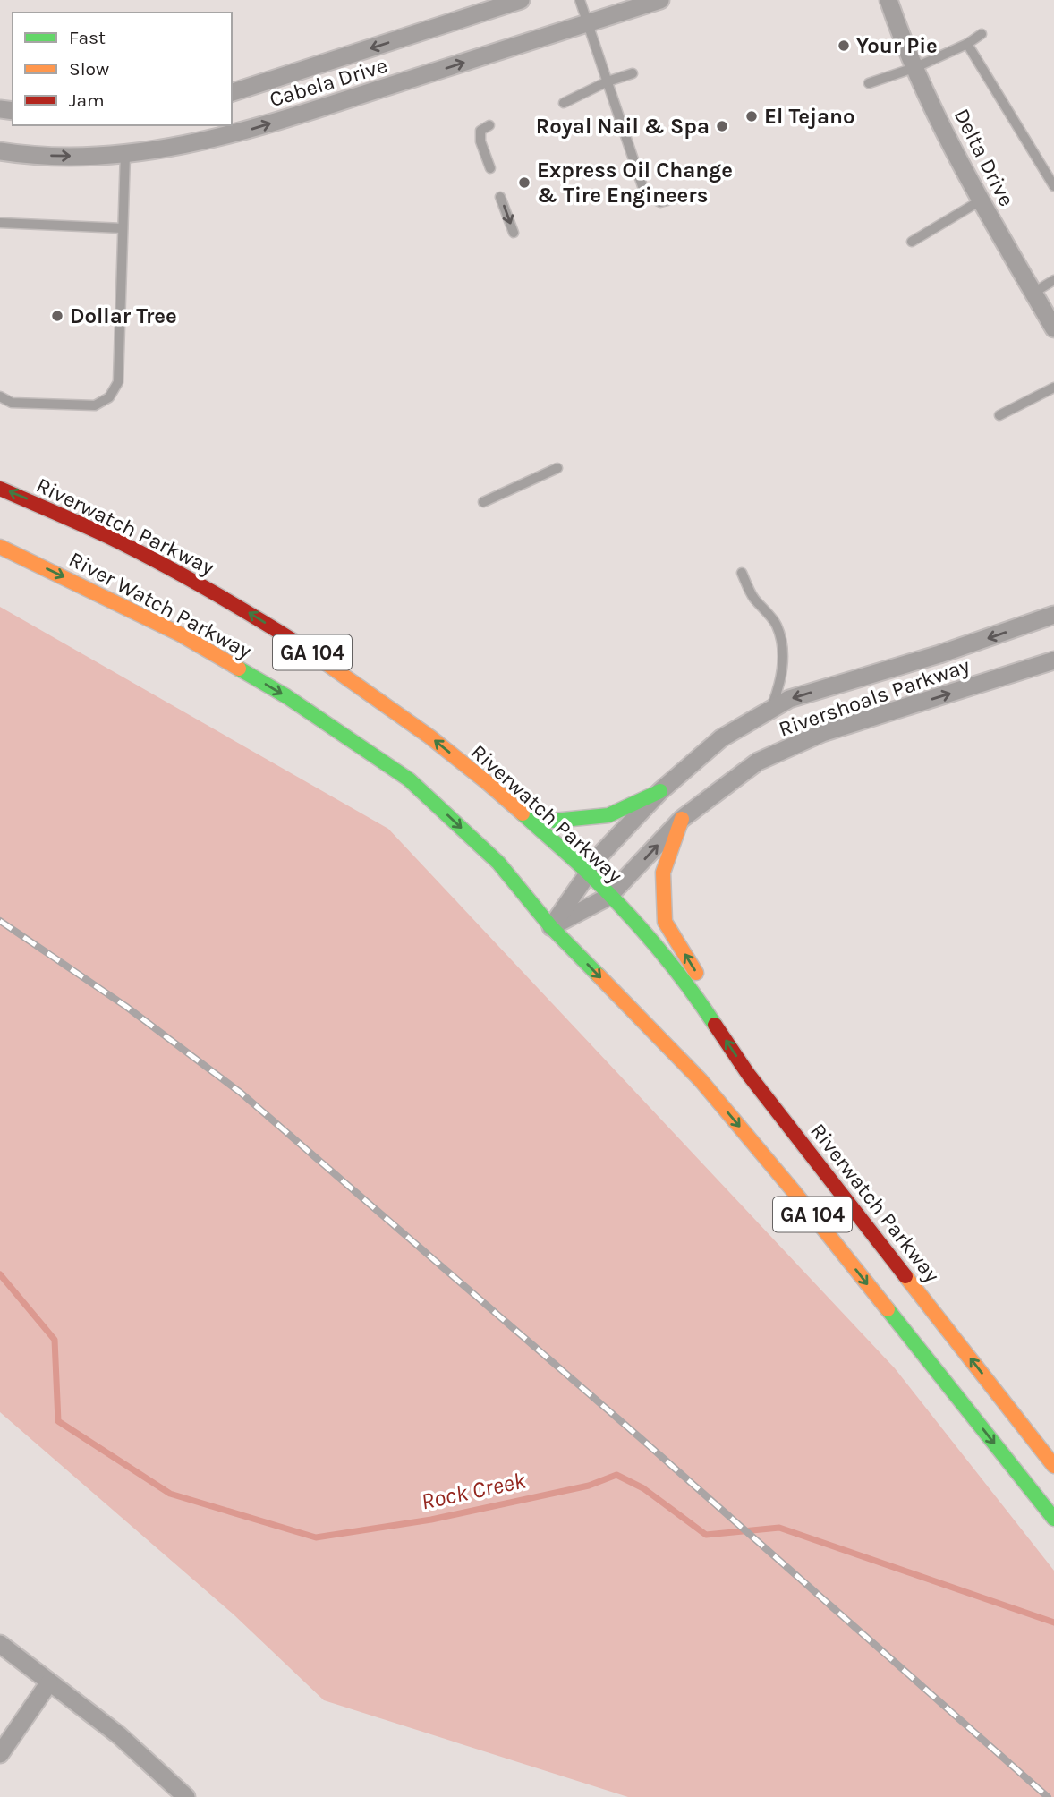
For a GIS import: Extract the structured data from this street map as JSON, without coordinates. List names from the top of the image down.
{
  "streets": {
    "main road": ["Riverwatch Parkway", "River Watch Parkway", "GA 104"],
    "street": ["Cabela Drive", "Delta Drive", "Rivershoals Parkway"]
  },
  "crossings": [
    ["Riverwatch Parkway", "Rivershoals Parkway"],
    ["River Watch Parkway", "GA 104"],
    ["River Watch Parkway", "Rivershoals Parkway"],
    ["GA 104", "Rivershoals Parkway"]
  ],
  "one_way": ["River Watch Parkway"],
  "water": ["Rock Creek"],
  "places": [
    "Your Pie",
    "El Tejano",
    "Royal Nail & Spa",
    "Express Oil Change & Tire Engineers",
    "Dollar Tree"
  ],
  "legend": ["Fast", "Slow", "Jam"]
}
